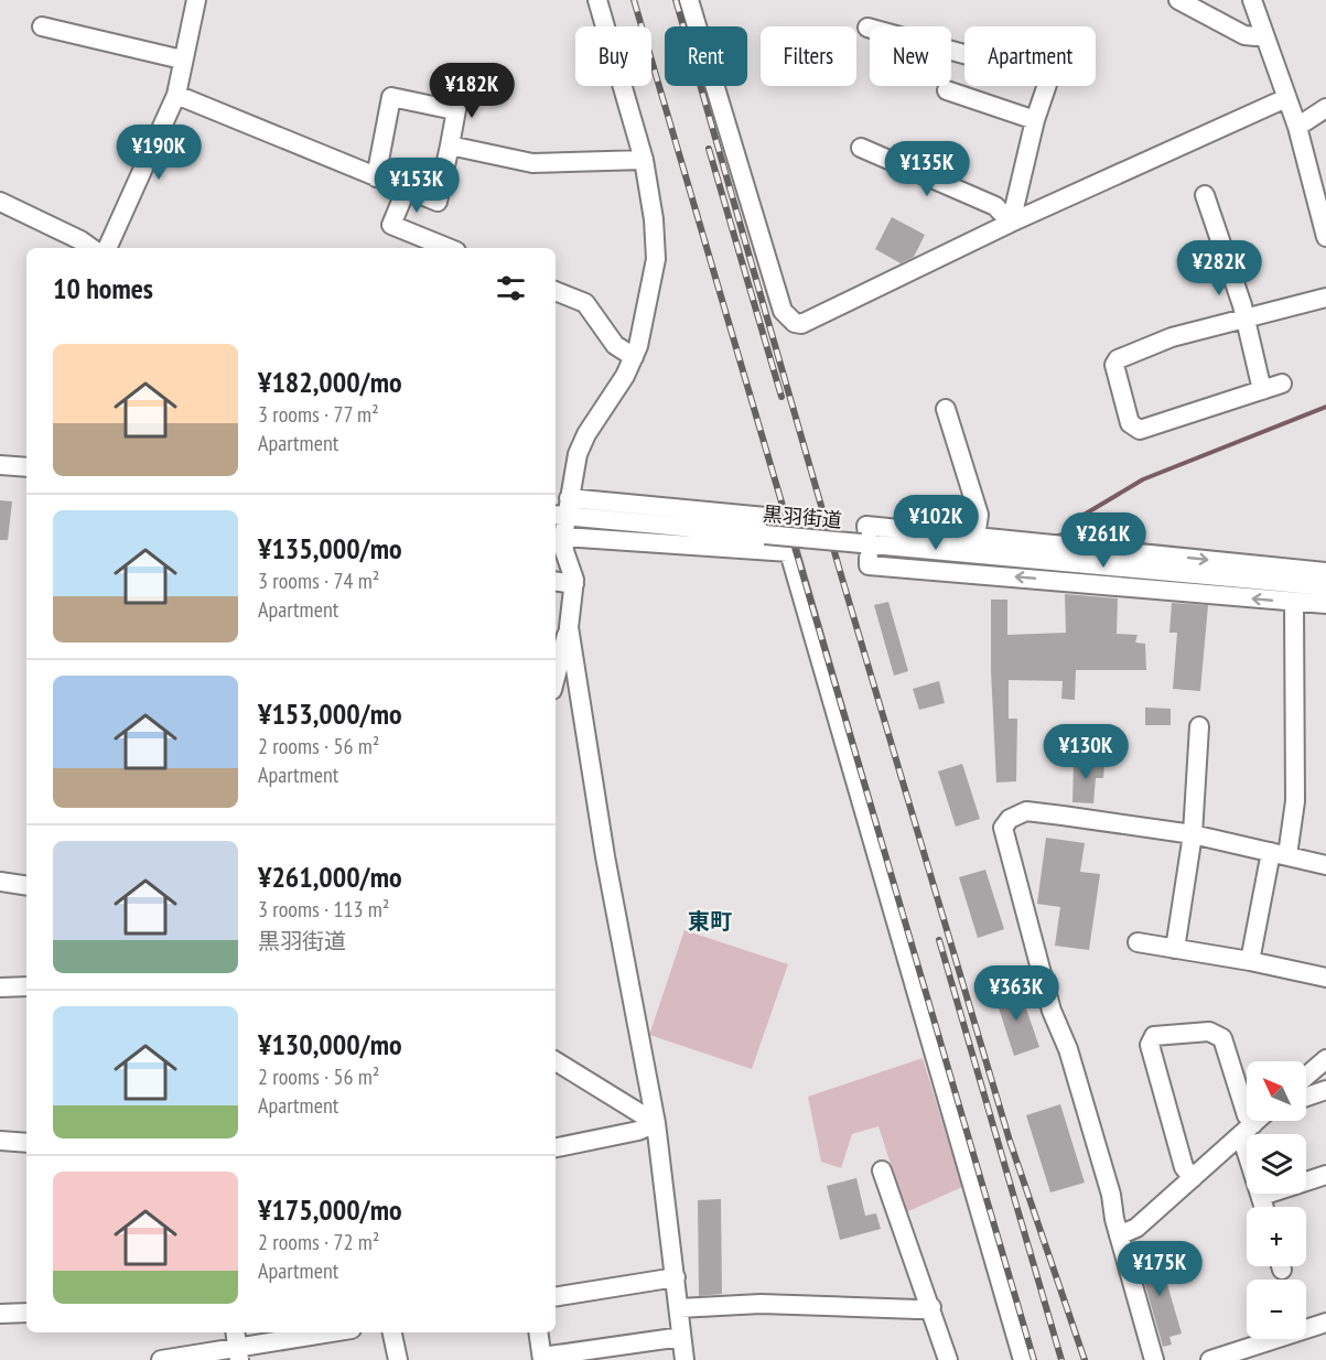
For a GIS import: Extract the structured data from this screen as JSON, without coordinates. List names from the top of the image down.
{
  "streets": {
    "street": ["黒羽街道"]
  },
  "districts": ["東町"],
  "north": "top left",
  "page": {
    "chip": [
      "Buy",
      "Rent",
      "Filters",
      "New",
      "Apartment"
    ],
    "price": [
      "¥182K",
      "¥190K",
      "¥135K",
      "¥153K",
      "¥282K",
      "¥102K",
      "¥261K",
      "¥130K",
      "¥363K",
      "¥175K"
    ],
    "heading": "10 homes",
    "list": [
      {
        "name": "¥182,000/mo",
        "note": "3 rooms · 77 m² · Apartment"
      },
      {
        "name": "¥135,000/mo",
        "note": "3 rooms · 74 m² · Apartment"
      },
      {
        "name": "¥153,000/mo",
        "note": "2 rooms · 56 m² · Apartment"
      },
      {
        "name": "¥261,000/mo",
        "note": "3 rooms · 113 m² · 黒羽街道"
      },
      {
        "name": "¥130,000/mo",
        "note": "2 rooms · 56 m² · Apartment"
      },
      {
        "name": "¥175,000/mo",
        "note": "2 rooms · 72 m² · Apartment"
      }
    ],
    "map_buttons": ["+", "−"]
  }
}
